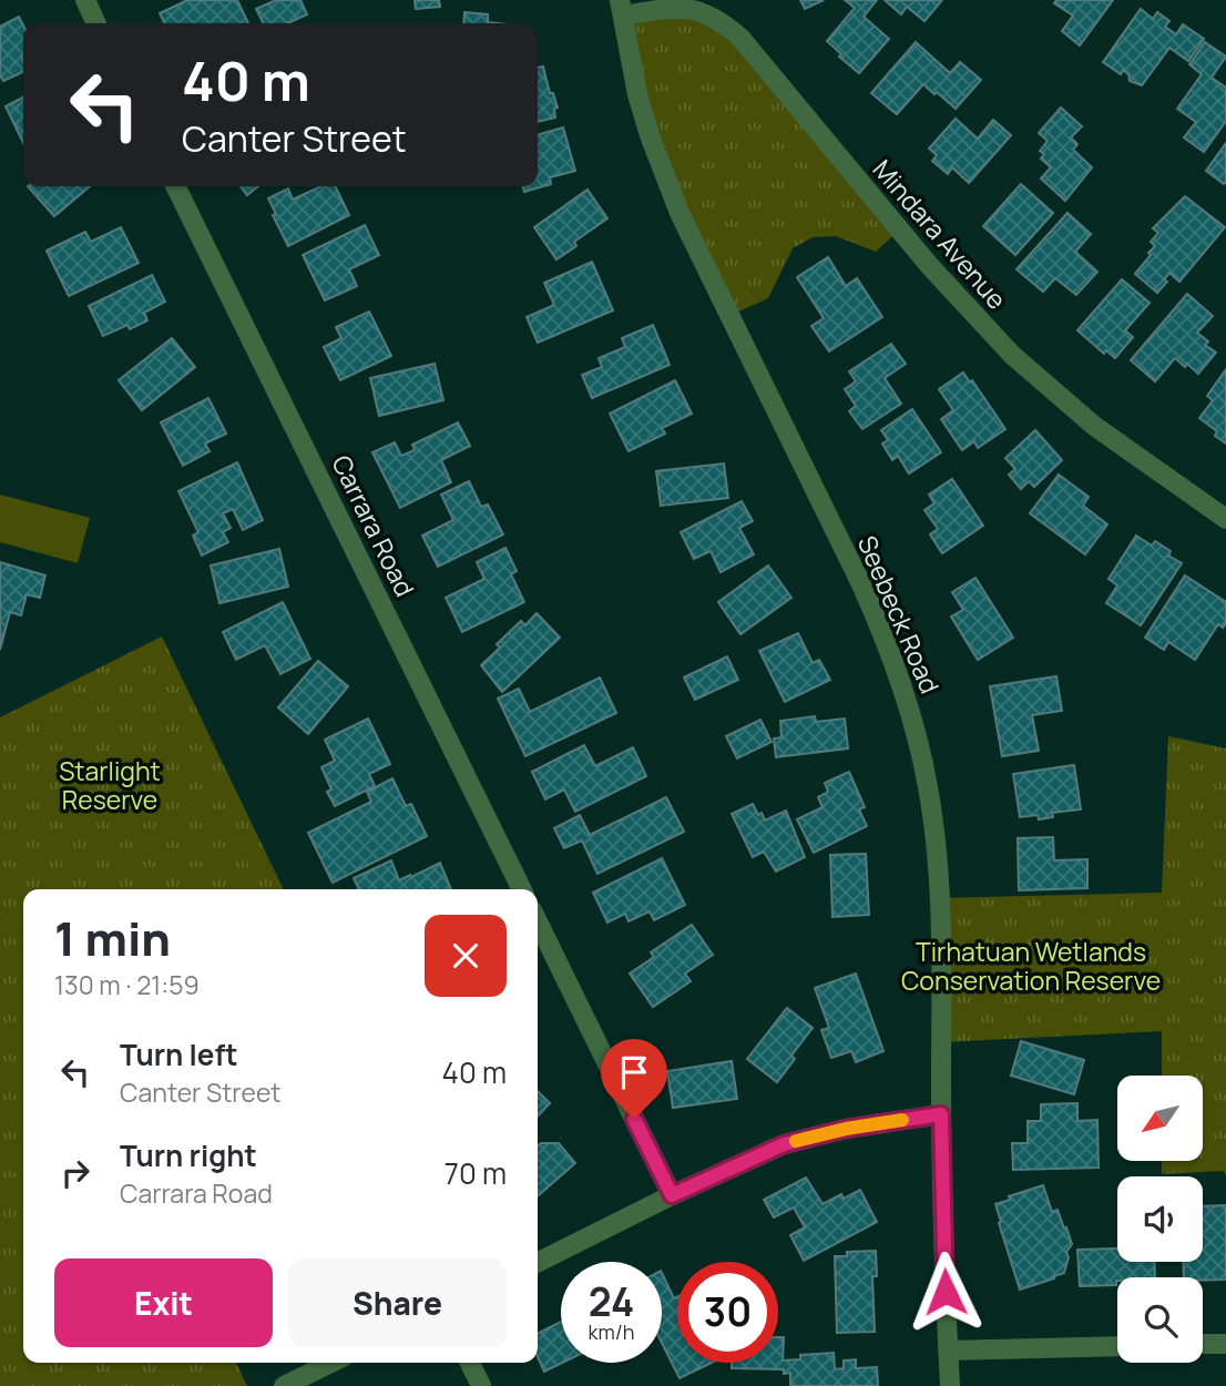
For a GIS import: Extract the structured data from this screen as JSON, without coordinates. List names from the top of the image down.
{
  "streets": {
    "street": ["Mindara Avenue", "Carrara Road", "Seebeck Road"]
  },
  "crossings": [
    ["Mindara Avenue", "Seebeck Road"]
  ],
  "parks": ["Starlight Reserve", "Tirhatuan Wetlands Conservation Reserve"],
  "north": "bottom left",
  "page": {
    "turn": ["40 m", "Canter Street"],
    "heading": ["1 min", "130 m · 21:59"],
    "list": [
      {
        "name": "Turn left",
        "note": "Canter Street",
        "value": "40 m"
      },
      {
        "name": "Turn right",
        "note": "Carrara Road",
        "value": "70 m"
      }
    ],
    "buttons": ["Exit", "Share"],
    "speed": "24 km/h",
    "limit": "30"
  }
}
